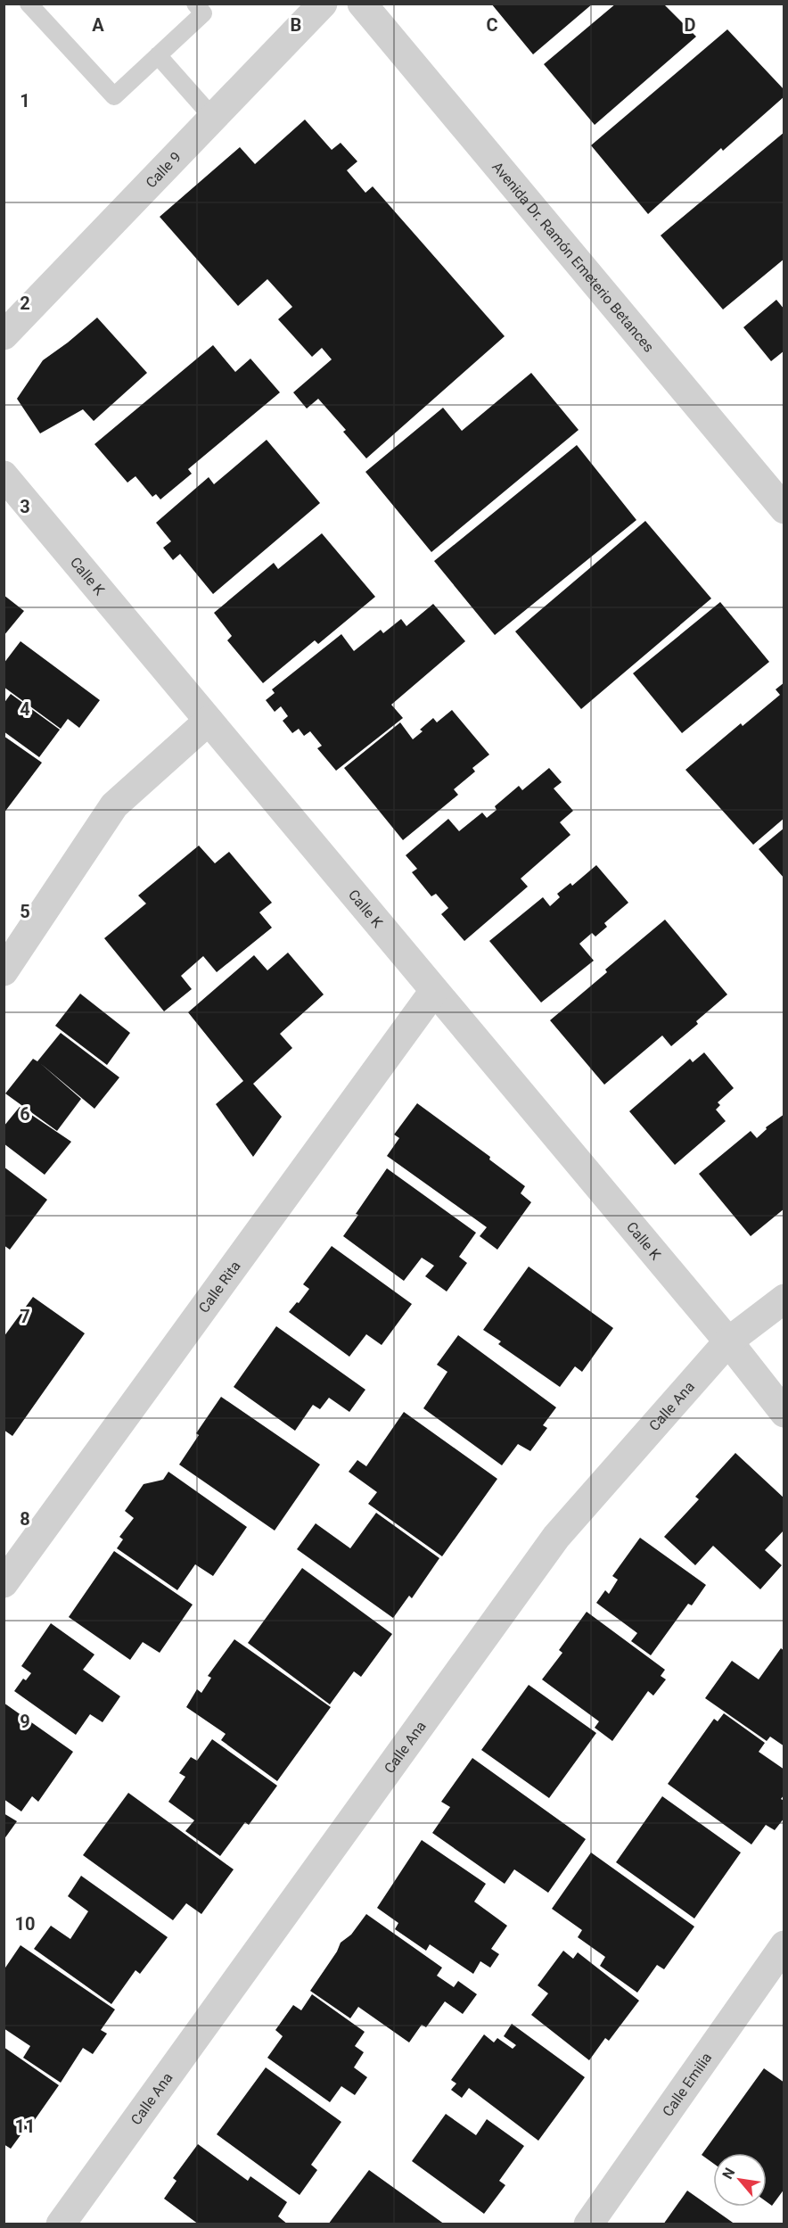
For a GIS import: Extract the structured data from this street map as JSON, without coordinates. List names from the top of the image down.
{
  "streets": {
    "street": [
      "Calle 9",
      "Avenida Dr. Ramón Emeterio Betances",
      "Calle K",
      "Calle Rita",
      "Calle Ana",
      "Calle Emilia"
    ]
  },
  "crossings": [
    ["Calle K", "Calle Rita"],
    ["Calle K", "Calle Ana"]
  ],
  "north": "top left",
  "grid": {
    "columns": [
      "A",
      "B",
      "C",
      "D"
    ],
    "rows": [
      "1",
      "2",
      "3",
      "4",
      "5",
      "6",
      "7",
      "8",
      "9",
      "10",
      "11"
    ]
  }
}
